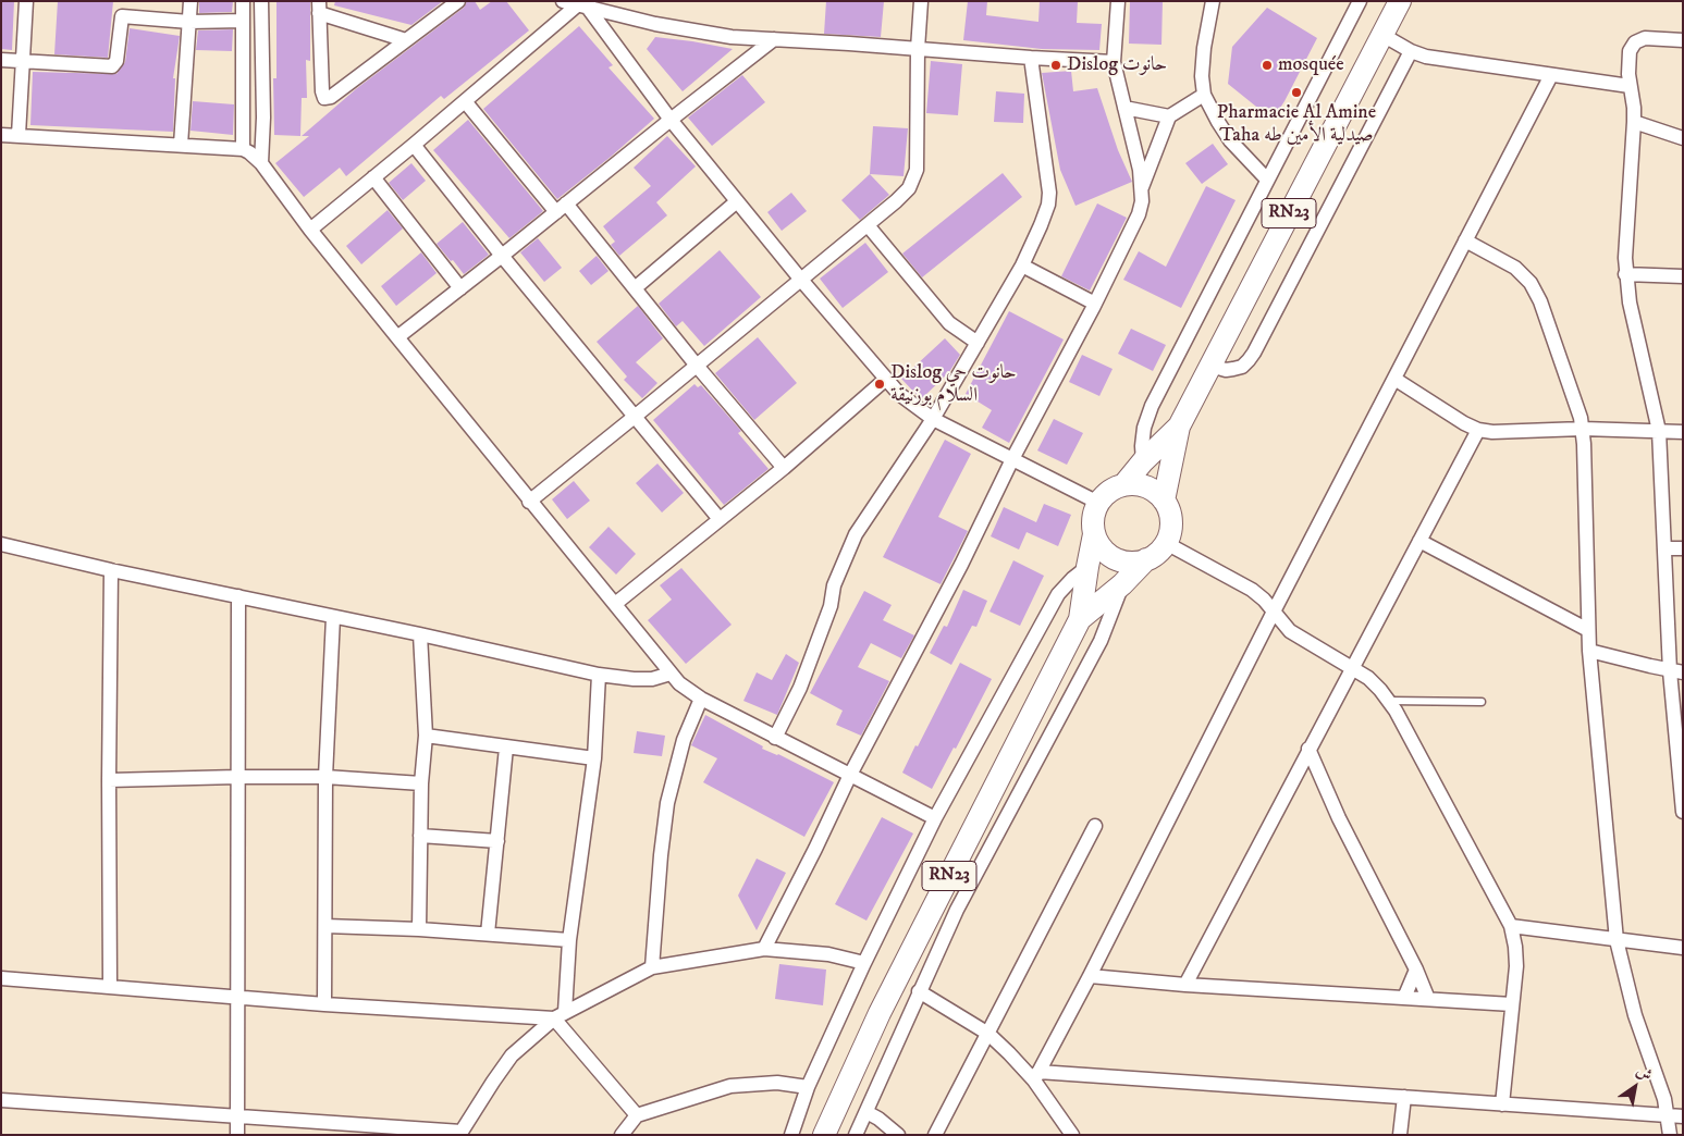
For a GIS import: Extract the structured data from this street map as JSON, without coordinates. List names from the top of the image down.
{
  "streets": {
    "main road": ["RN23"]
  },
  "places": [
    "Dislog حانوت",
    "mosquée",
    "Pharmacie Al Amine Taha صيدلية الأمين طه",
    "Dislog حانوت حي السلام بوزنيقة"
  ],
  "north": "top right"
}
